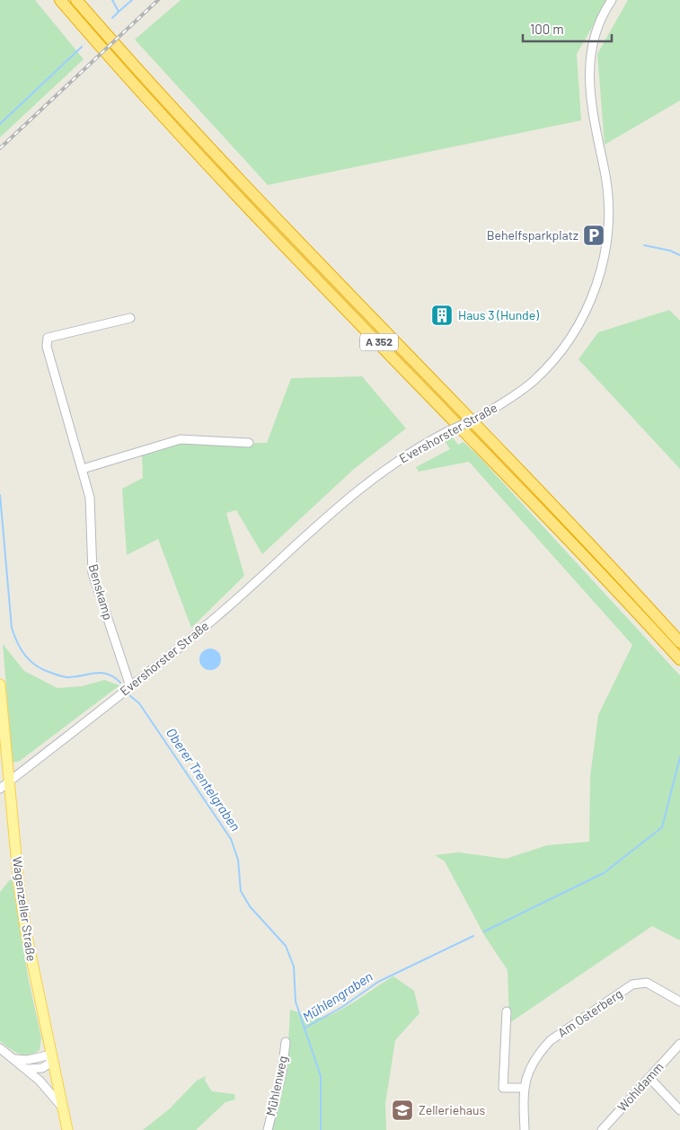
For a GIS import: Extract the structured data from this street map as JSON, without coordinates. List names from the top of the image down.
{
  "streets": {
    "highway": ["A 352"],
    "main road": ["Wagenzeller Straße"],
    "street": [
      "Evershorster Straße",
      "Benskamp",
      "Am Osterberg",
      "Mühlenweg",
      "Wohldamm"
    ]
  },
  "crossings": [
    ["Evershorster Straße", "Benskamp"],
    ["Evershorster Straße", "Wagenzeller Straße"]
  ],
  "water": ["Oberer Trentelgraben", "Mühlengraben"],
  "places": {
    "parking": ["Behelfsparkplatz"],
    "building": ["Haus 3 (Hunde)"],
    "school or university": ["Zelleriehaus"]
  },
  "scale_bar": "100 m"
}
